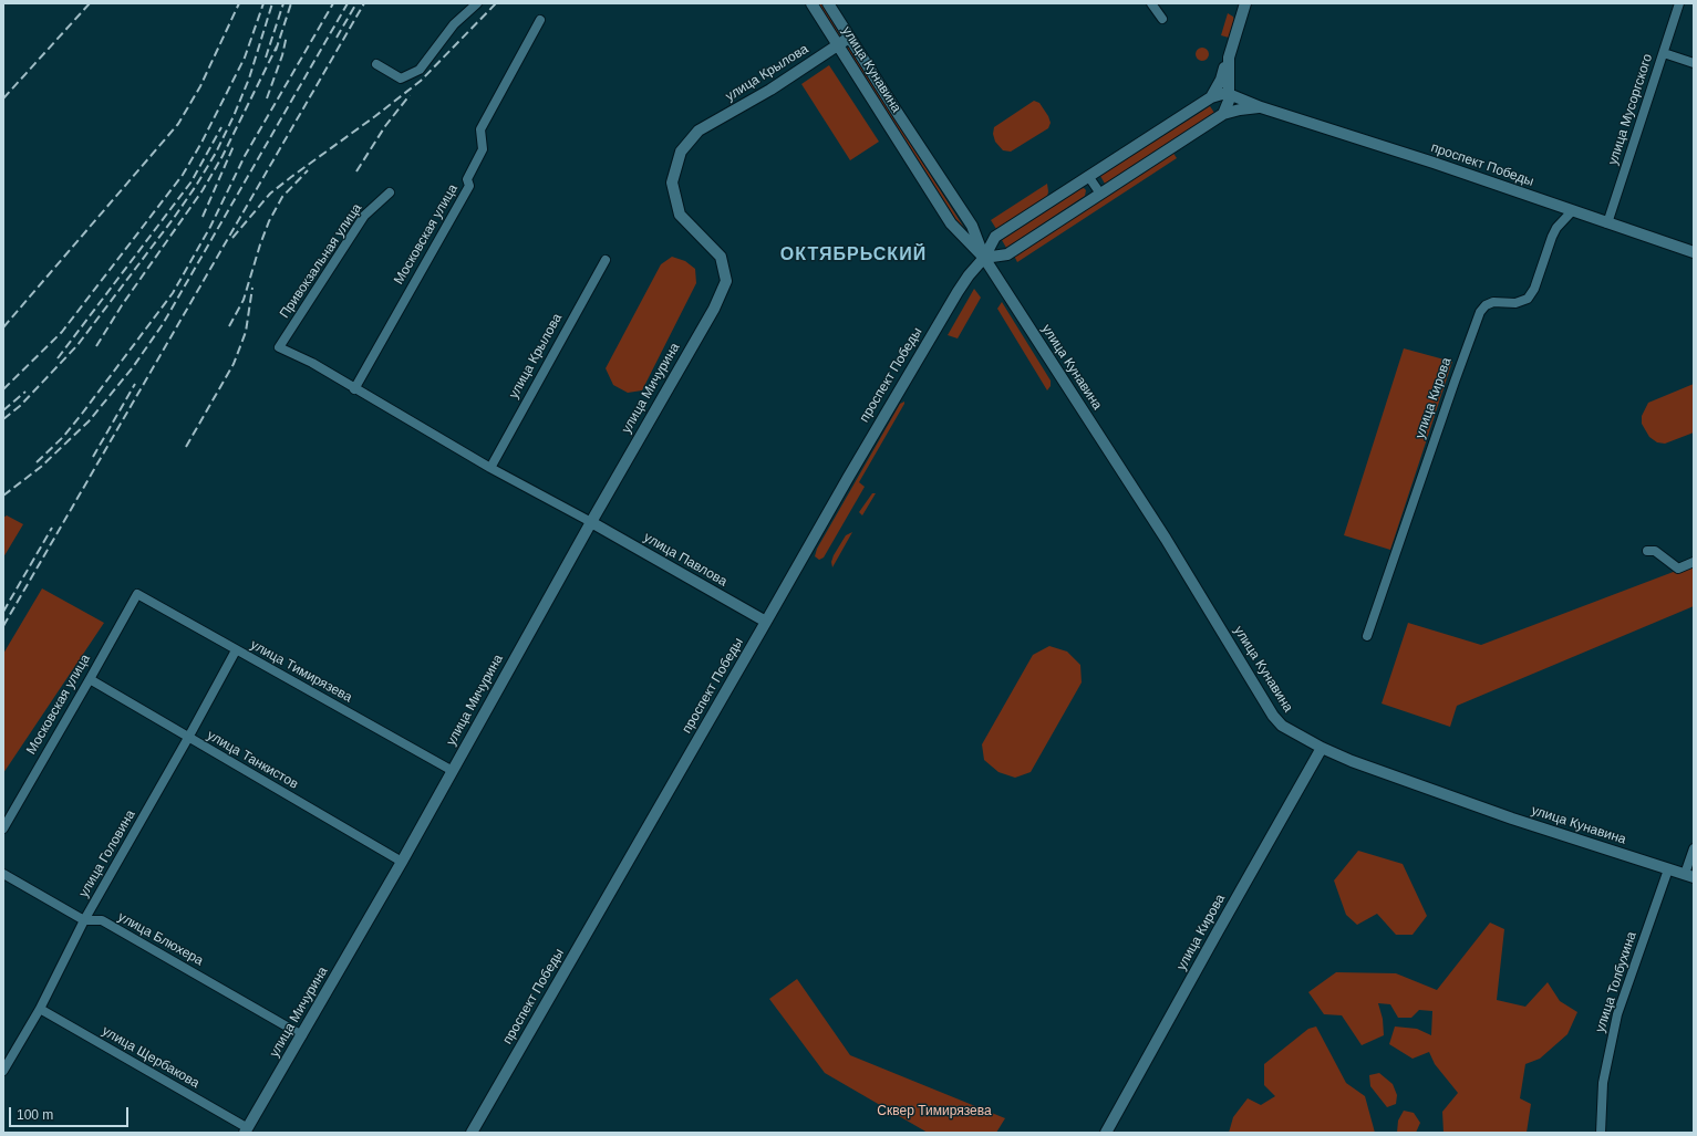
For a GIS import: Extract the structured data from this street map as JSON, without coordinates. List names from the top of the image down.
{
  "streets": {
    "main road": [
      "улица Кунавина",
      "улица Крылова",
      "проспект Победы",
      "улица Мичурина",
      "улица Кирова",
      "улица Павлова"
    ],
    "street": [
      "улица Мусоргского",
      "Московская улица",
      "Привокзальная улица",
      "улица Тимирязева",
      "улица Танкистов",
      "улица Головина",
      "улица Блюхера",
      "улица Толбухина",
      "улица Щербакова"
    ]
  },
  "crossings": [
    ["улица Кунавина", "улица Крылова"],
    ["улица Кунавина", "проспект Победы"],
    ["улица Кунавина", "улица Кирова"],
    ["улица Кунавина", "улица Толбухина"],
    ["улица Крылова", "улица Мичурина"],
    ["улица Мусоргского", "проспект Победы"],
    ["проспект Победы", "улица Кирова"],
    ["проспект Победы", "улица Павлова"],
    ["Московская улица", "Привокзальная улица"],
    ["Московская улица", "улица Тимирязева"],
    ["Московская улица", "улица Танкистов"],
    ["улица Мичурина", "улица Павлова"],
    ["улица Мичурина", "улица Тимирязева"],
    ["улица Мичурина", "улица Танкистов"],
    ["улица Мичурина", "улица Блюхера"],
    ["улица Мичурина", "улица Щербакова"],
    ["улица Тимирязева", "улица Головина"],
    ["улица Танкистов", "улица Головина"],
    ["улица Головина", "улица Блюхера"],
    ["улица Головина", "улица Щербакова"]
  ],
  "districts": ["ОКТЯБРЬСКИЙ"],
  "parks": ["Сквер Тимирязева"],
  "scale_bar": "100 m"
}
